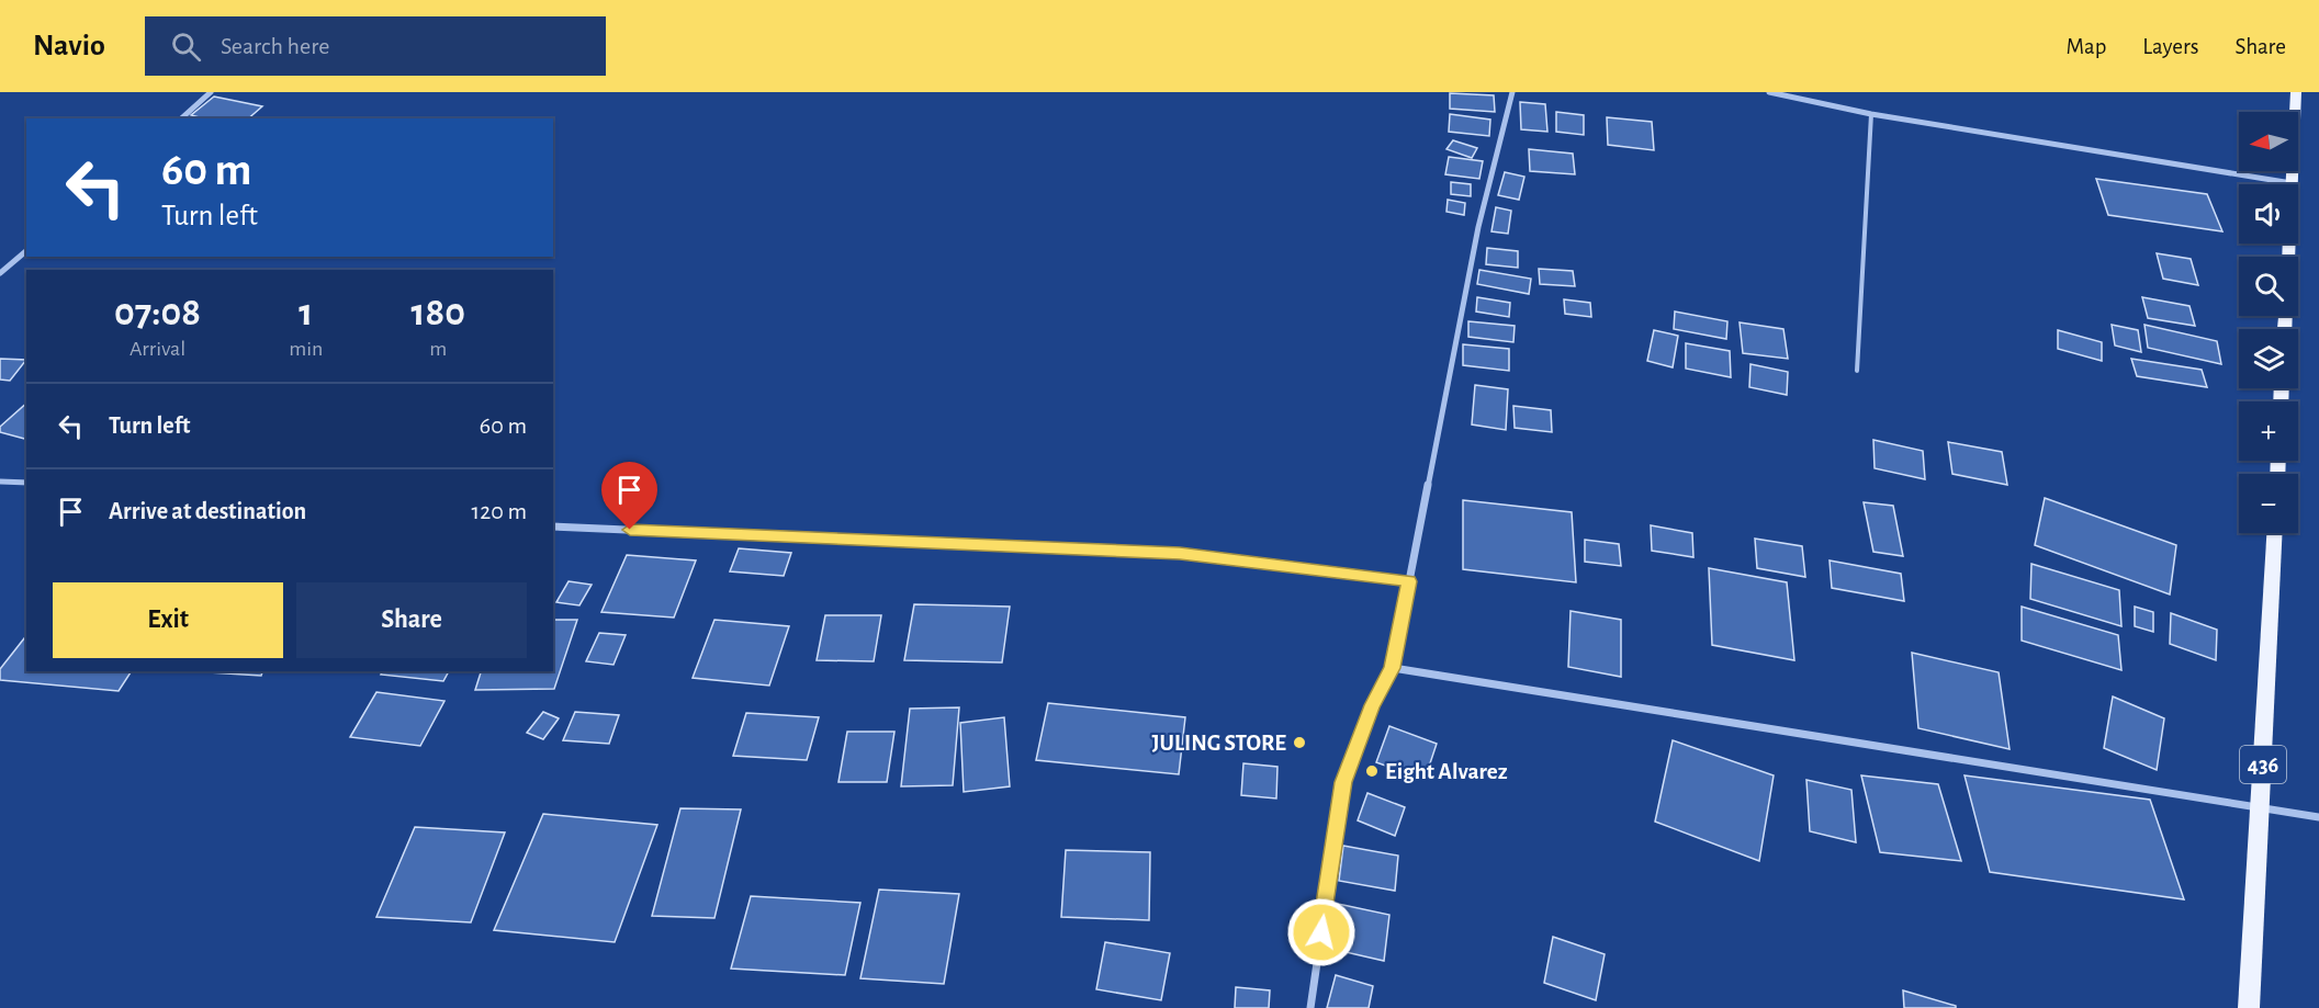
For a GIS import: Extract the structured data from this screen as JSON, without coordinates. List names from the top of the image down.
{
  "streets": {
    "main road": ["436"]
  },
  "places": ["JULING STORE", "Eight Alvarez"],
  "north": "left",
  "page": {
    "header": "Navio",
    "search": "Search here",
    "nav": ["Map", "Layers", "Share"],
    "map_buttons": ["+", "−"],
    "turn": ["60 m", "Turn left"],
    "eta": [
      "07:08",
      "Arrival",
      "1",
      "min",
      "180",
      "m"
    ],
    "list": [
      {
        "name": "Turn left",
        "value": "60 m"
      },
      {
        "name": "Arrive at destination",
        "value": "120 m"
      }
    ],
    "buttons": ["Exit", "Share"]
  }
}
